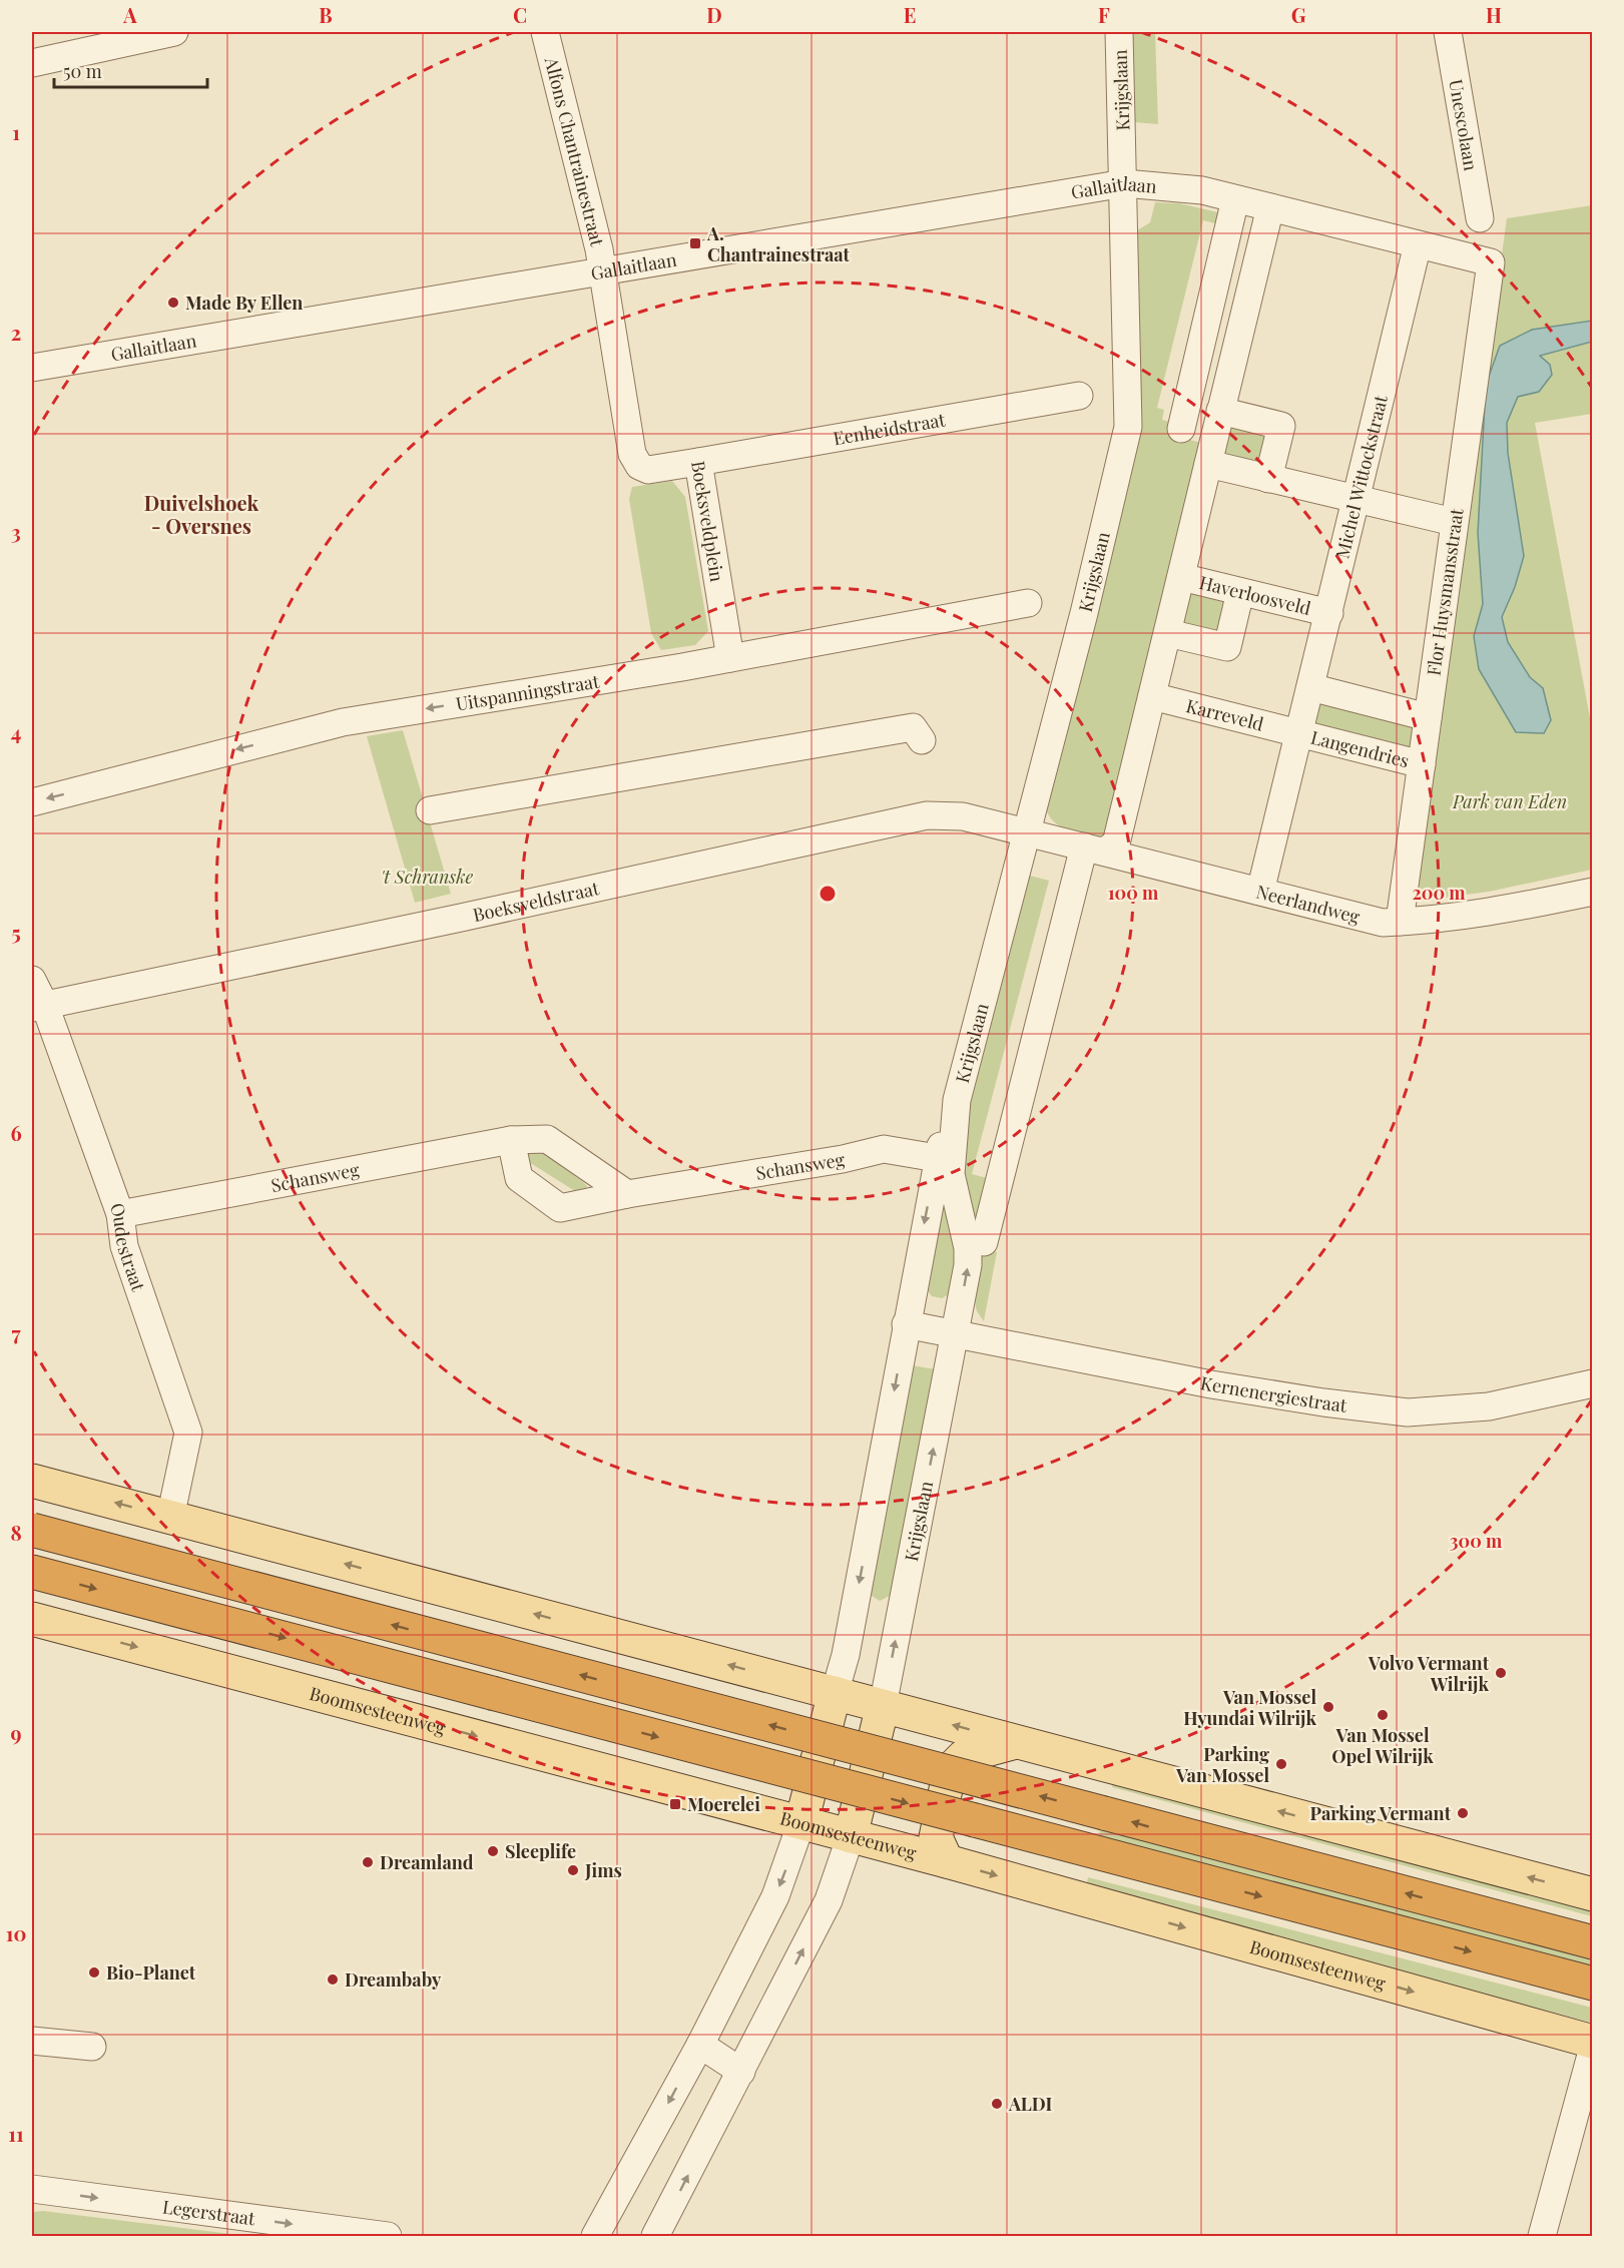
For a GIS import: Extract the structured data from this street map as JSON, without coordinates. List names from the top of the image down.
{
  "streets": {
    "main road": ["Krijgslaan", "Boomsesteenweg"],
    "street": [
      "Unescolaan",
      "Alfons Chantrainestraat",
      "Gallaitlaan",
      "Eenheidstraat",
      "Michel Wittockstraat",
      "Boeksveldplein",
      "Flor Huysmansstraat",
      "Haverloosveld",
      "Uitspanningstraat",
      "Karreveld",
      "Langendries",
      "Boeksveldstraat",
      "Neerlandweg",
      "Schansweg",
      "Oudestraat",
      "Kernenergiestraat",
      "Legerstraat"
    ]
  },
  "crossings": [
    ["Krijgslaan", "Gallaitlaan"],
    ["Krijgslaan", "Boeksveldstraat"],
    ["Krijgslaan", "Neerlandweg"],
    ["Krijgslaan", "Schansweg"],
    ["Krijgslaan", "Kernenergiestraat"],
    ["Krijgslaan", "Boomsesteenweg"],
    ["Alfons Chantrainestraat", "Gallaitlaan"],
    ["Alfons Chantrainestraat", "Boeksveldplein"],
    ["Gallaitlaan", "Boeksveldplein"],
    ["Eenheidstraat", "Boeksveldplein"],
    ["Michel Wittockstraat", "Flor Huysmansstraat"],
    ["Michel Wittockstraat", "Haverloosveld"],
    ["Michel Wittockstraat", "Karreveld"],
    ["Michel Wittockstraat", "Langendries"],
    ["Michel Wittockstraat", "Neerlandweg"],
    ["Boeksveldplein", "Uitspanningstraat"],
    ["Flor Huysmansstraat", "Langendries"],
    ["Flor Huysmansstraat", "Neerlandweg"],
    ["Karreveld", "Langendries"],
    ["Boeksveldstraat", "Neerlandweg"],
    ["Boeksveldstraat", "Oudestraat"],
    ["Schansweg", "Oudestraat"]
  ],
  "one_way": ["Legerstraat"],
  "districts": ["Duivelshoek - Oversnes"],
  "parks": ["Park van Eden", "'t Schranske"],
  "places": {
    "transit": ["A. Chantrainestraat", "Moerelei"],
    "other": [
      "Made By Ellen",
      "Volvo Vermant Wilrijk",
      "Van Mossel Hyundai Wilrijk",
      "Van Mossel Opel Wilrijk",
      "Parking Van Mossel",
      "Parking Vermant",
      "Sleeplife",
      "Dreamland",
      "Jims",
      "Bio-Planet",
      "Dreambaby",
      "ALDI"
    ]
  },
  "scale_bar": "50 m",
  "grid": {
    "columns": [
      "A",
      "B",
      "C",
      "D",
      "E",
      "F",
      "G",
      "H"
    ],
    "rows": [
      "1",
      "2",
      "3",
      "4",
      "5",
      "6",
      "7",
      "8",
      "9",
      "10",
      "11"
    ]
  },
  "rings": ["100 m", "200 m", "300 m"]
}
